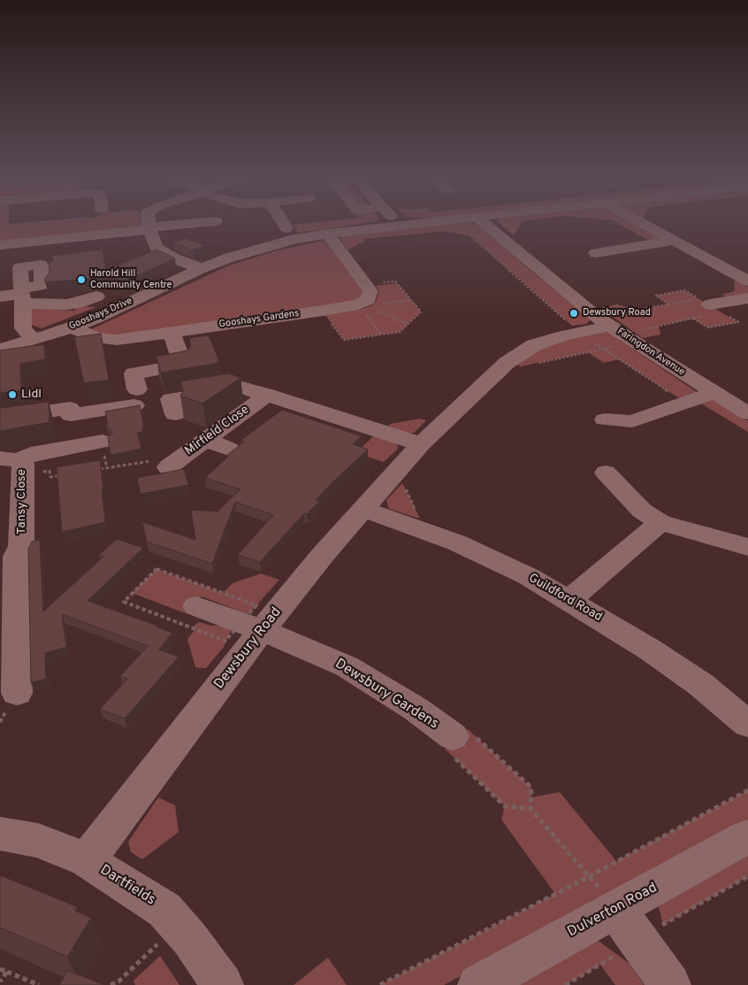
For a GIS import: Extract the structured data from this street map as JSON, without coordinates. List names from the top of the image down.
{
  "streets": {
    "street": [
      "Gooshays Drive",
      "Gooshays Gardens",
      "Faringdon Avenue",
      "Mirfield Close",
      "Tansy Close",
      "Guildford Road",
      "Dewsbury Road",
      "Dewsbury Gardens",
      "Dartfields",
      "Dulverton Road"
    ]
  },
  "crossings": [
    ["Gooshays Drive", "Gooshays Gardens"],
    ["Faringdon Avenue", "Dewsbury Road"],
    ["Guildford Road", "Dewsbury Road"],
    ["Dewsbury Road", "Dewsbury Gardens"],
    ["Dewsbury Road", "Dartfields"]
  ],
  "places": ["Harold Hill Community Centre", "Dewsbury Road", "Lidl"]
}
